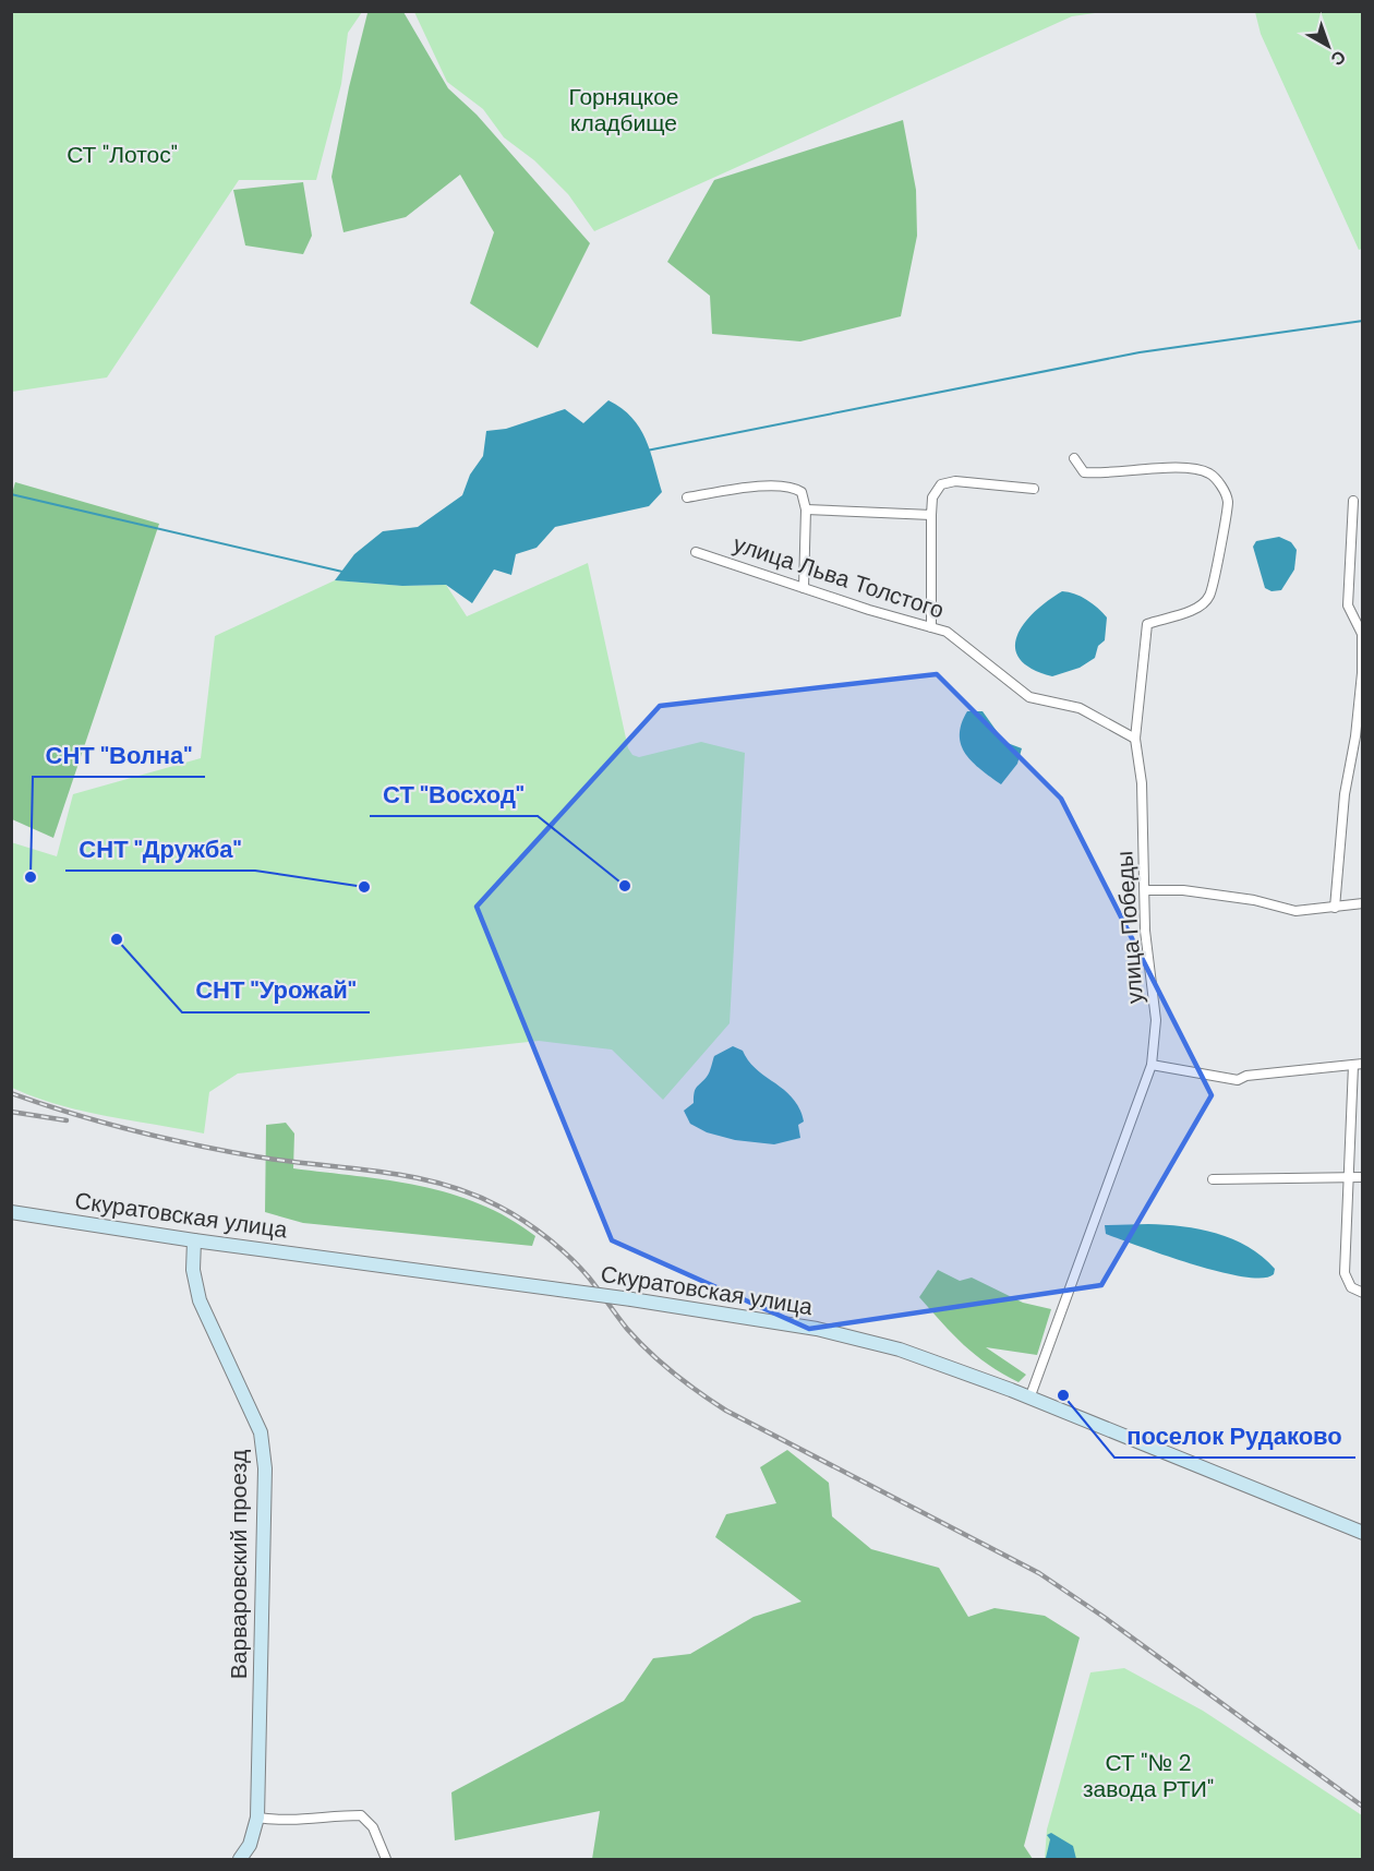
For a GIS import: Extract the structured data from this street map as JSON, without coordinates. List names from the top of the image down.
{
  "streets": {
    "street": [
      "улица Льва Толстого",
      "улица Победы",
      "Скуратовская улица",
      "Варваровский проезд"
    ]
  },
  "crossings": [
    ["улица Льва Толстого", "улица Победы"],
    ["улица Победы", "Скуратовская улица"],
    ["Скуратовская улица", "Варваровский проезд"]
  ],
  "parks": ["Горняцкое кладбище", "СТ \"Лотос\"", "СТ \"№ 2 завода РТИ\""],
  "places": [
    "СНТ \"Волна\"",
    "СТ \"Восход\"",
    "СНТ \"Дружба\"",
    "СНТ \"Урожай\"",
    "поселок Рудаково"
  ],
  "north": "bottom right"
}
